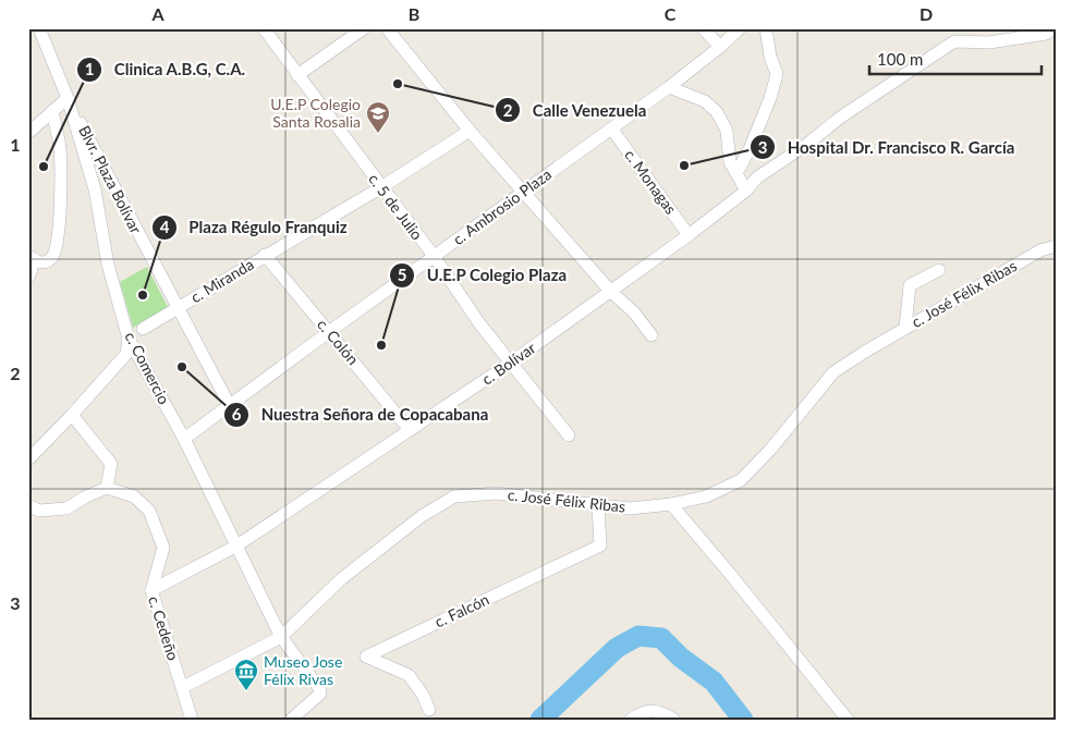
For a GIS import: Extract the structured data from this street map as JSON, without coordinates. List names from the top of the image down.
{
  "streets": {
    "street": [
      "Blvr. Plaza Bolívar",
      "c. Monagas",
      "c. 5 de Julio",
      "c. Ambrosio Plaza",
      "c. Miranda",
      "c. José Félix Ribas",
      "c. Colón",
      "c. Bolívar",
      "c. Comercio",
      "c. Falcón",
      "c. Cedeño"
    ]
  },
  "crossings": [
    ["Blvr. Plaza Bolívar", "c. Ambrosio Plaza"],
    ["Blvr. Plaza Bolívar", "c. Miranda"],
    ["Blvr. Plaza Bolívar", "c. Comercio"],
    ["c. Monagas", "c. Ambrosio Plaza"],
    ["c. Monagas", "c. Bolívar"],
    ["c. 5 de Julio", "c. Ambrosio Plaza"],
    ["c. 5 de Julio", "c. Miranda"],
    ["c. 5 de Julio", "c. Bolívar"],
    ["c. Ambrosio Plaza", "c. Colón"],
    ["c. Ambrosio Plaza", "c. Comercio"],
    ["c. Miranda", "c. Colón"],
    ["c. José Félix Ribas", "c. Comercio"],
    ["c. José Félix Ribas", "c. Falcón"],
    ["c. José Félix Ribas", "c. Cedeño"],
    ["c. Colón", "c. Bolívar"],
    ["c. Bolívar", "c. Comercio"],
    ["c. Bolívar", "c. Cedeño"]
  ],
  "places": {
    "other": [
      "Calle Venezuela",
      "Hospital Dr. Francisco R. García",
      "Clinica A.B.G, C.A.",
      "Plaza Régulo Franquiz",
      "U.E.P Colegio Plaza",
      "Nuestra Señora de Copacabana"
    ],
    "school or university": ["U.E.P Colegio Santa Rosalia"],
    "museum": ["Museo Jose Félix Rivas"]
  },
  "scale_bar": "100 m",
  "grid": {
    "columns": [
      "A",
      "B",
      "C",
      "D"
    ],
    "rows": ["1", "2", "3"]
  }
}
